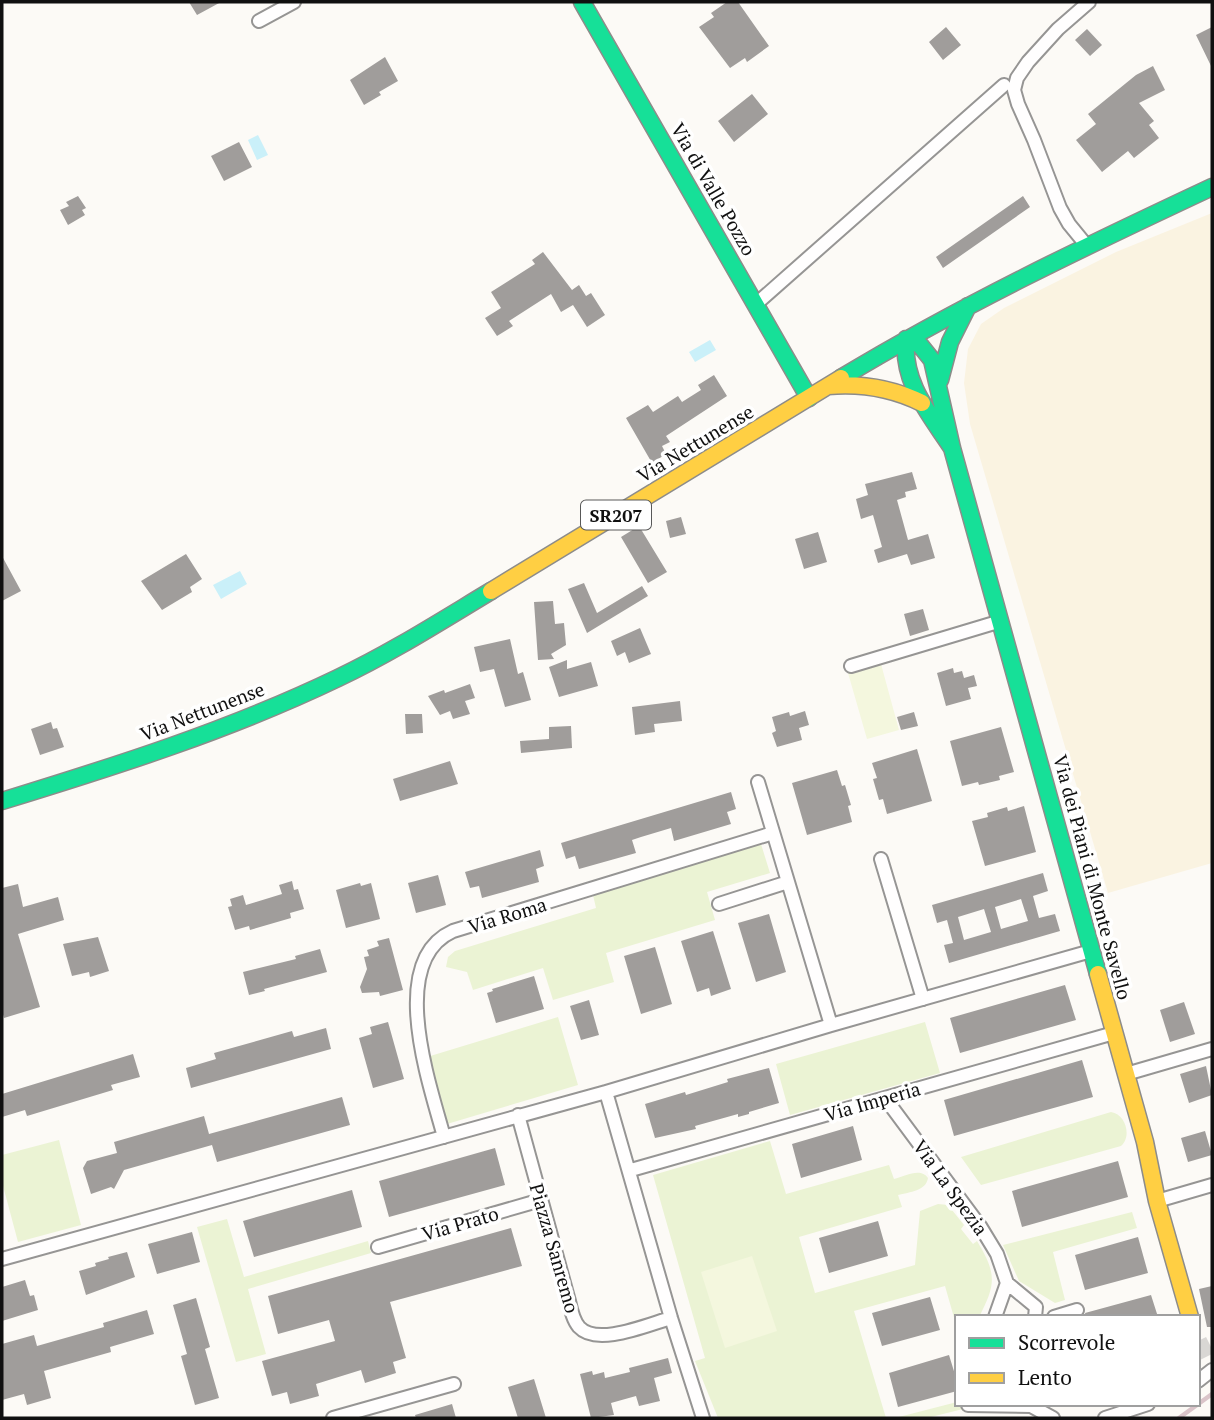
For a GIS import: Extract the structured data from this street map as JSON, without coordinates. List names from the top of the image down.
{
  "streets": {
    "street": [
      "Via di Valle Pozzo",
      "Via Nettunense",
      "SR207",
      "Via dei Piani di Monte Savello",
      "Via Roma",
      "Via Imperia",
      "Via La Spezia",
      "Via Prato",
      "Piazza Sanremo"
    ]
  },
  "crossings": [
    ["Via di Valle Pozzo", "Via Nettunense"],
    ["Via dei Piani di Monte Savello", "Via Imperia"],
    ["Via Imperia", "Via La Spezia"],
    ["Via Prato", "Piazza Sanremo"]
  ],
  "legend": ["Scorrevole", "Lento"]
}
